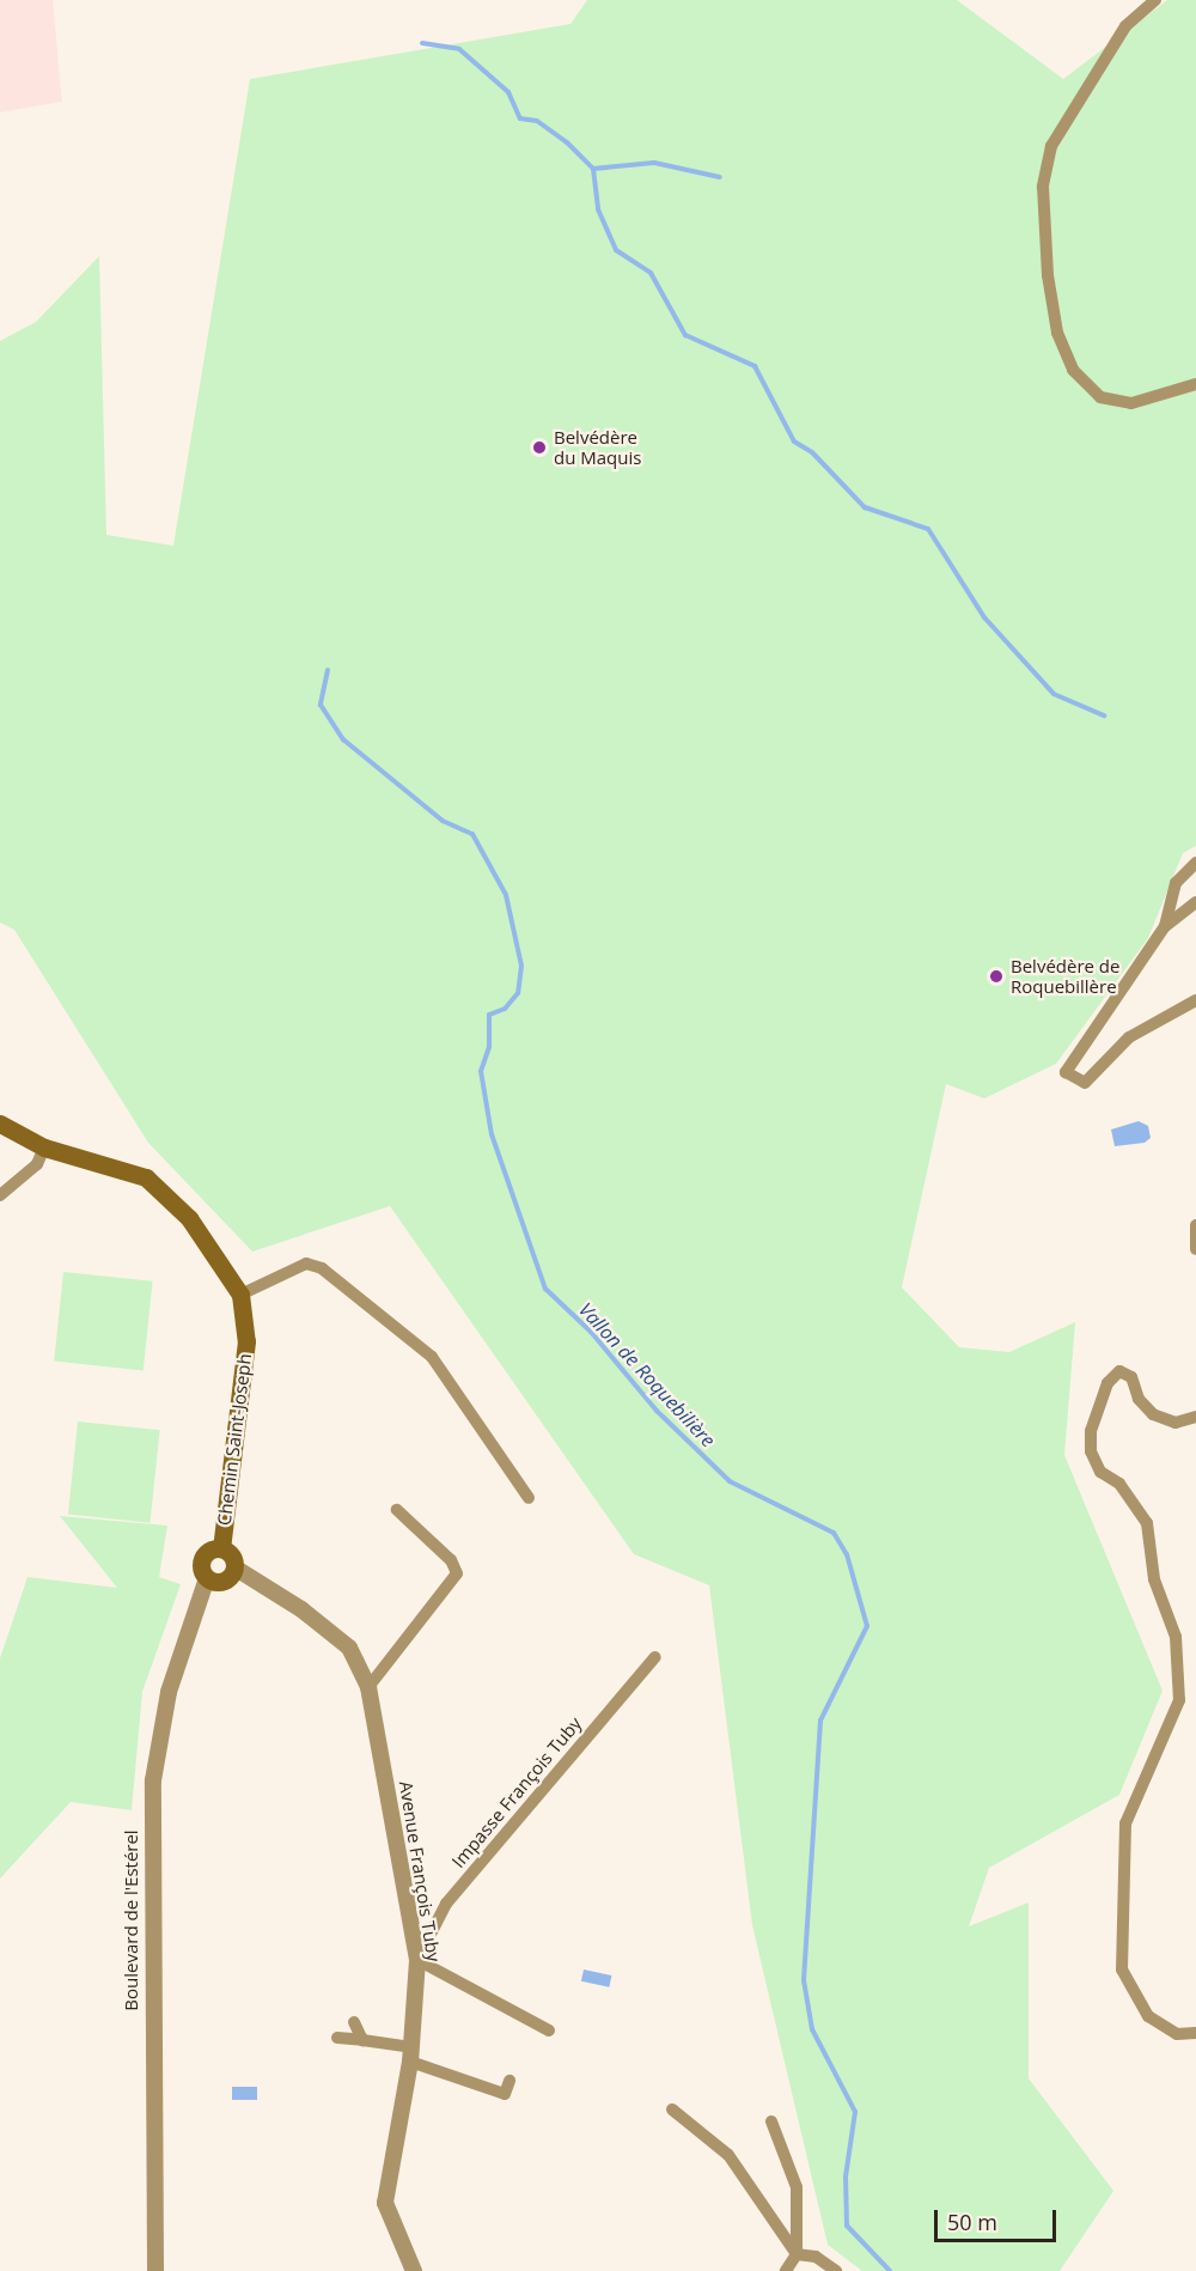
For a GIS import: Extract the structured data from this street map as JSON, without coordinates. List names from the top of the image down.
{
  "streets": {
    "main road": ["Chemin Saint-Joseph"],
    "street": ["Impasse François Tuby", "Avenue François Tuby", "Boulevard de l'Estérel"]
  },
  "crossings": [
    ["Chemin Saint-Joseph", "Avenue François Tuby"],
    ["Chemin Saint-Joseph", "Boulevard de l'Estérel"],
    ["Impasse François Tuby", "Avenue François Tuby"],
    ["Avenue François Tuby", "Boulevard de l'Estérel"]
  ],
  "water": ["Vallon de Roquebilière"],
  "places": ["Belvédère du Maquis", "Belvédère de Roquebillère"],
  "scale_bar": "50 m"
}
